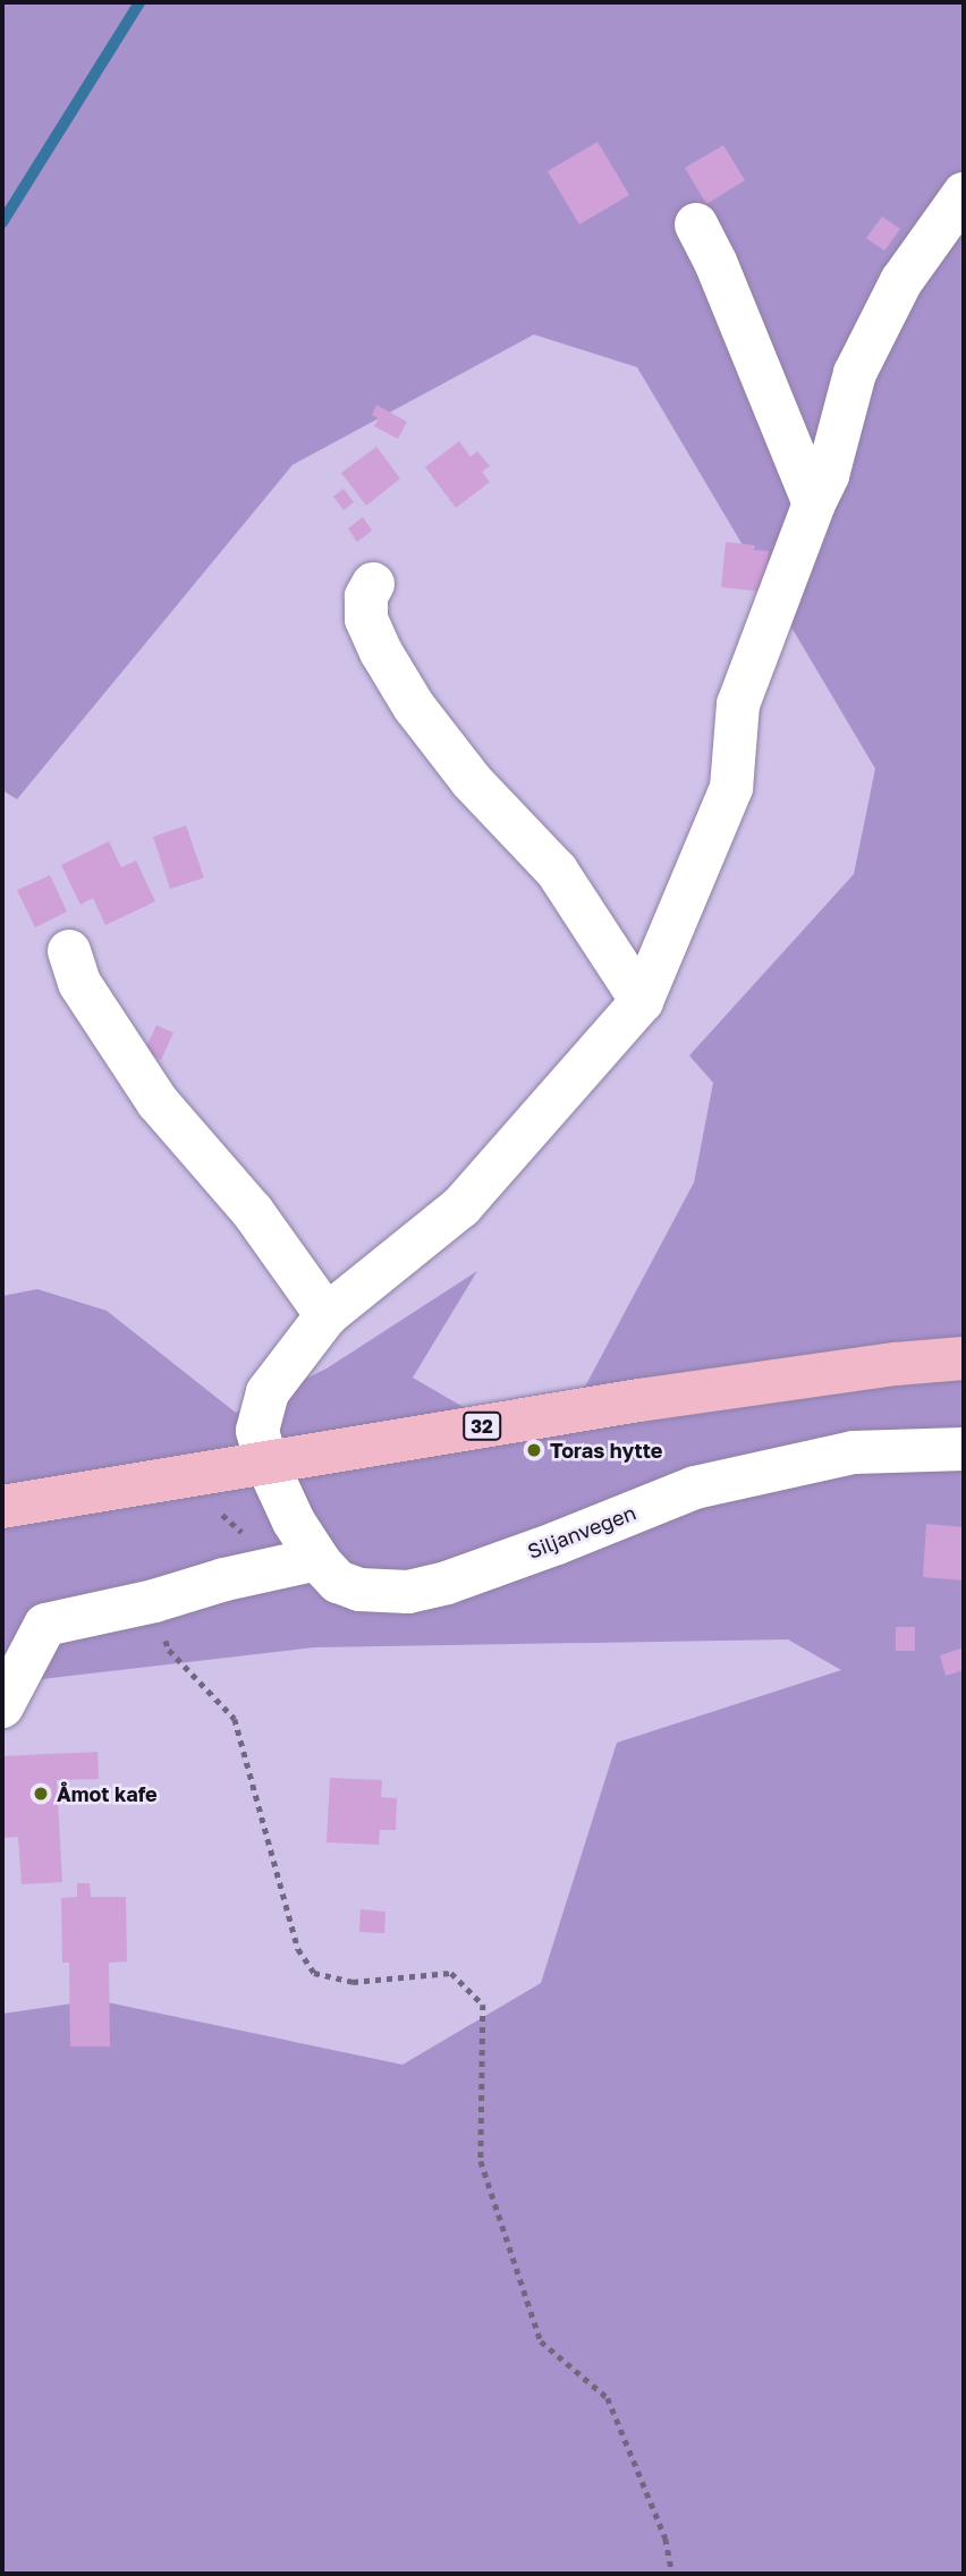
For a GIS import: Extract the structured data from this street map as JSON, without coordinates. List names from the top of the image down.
{
  "streets": {
    "main road": ["32"],
    "street": ["Siljanvegen"]
  },
  "crossings": [
    ["32", "Siljanvegen"]
  ],
  "places": ["Toras hytte", "Åmot kafe"]
}
